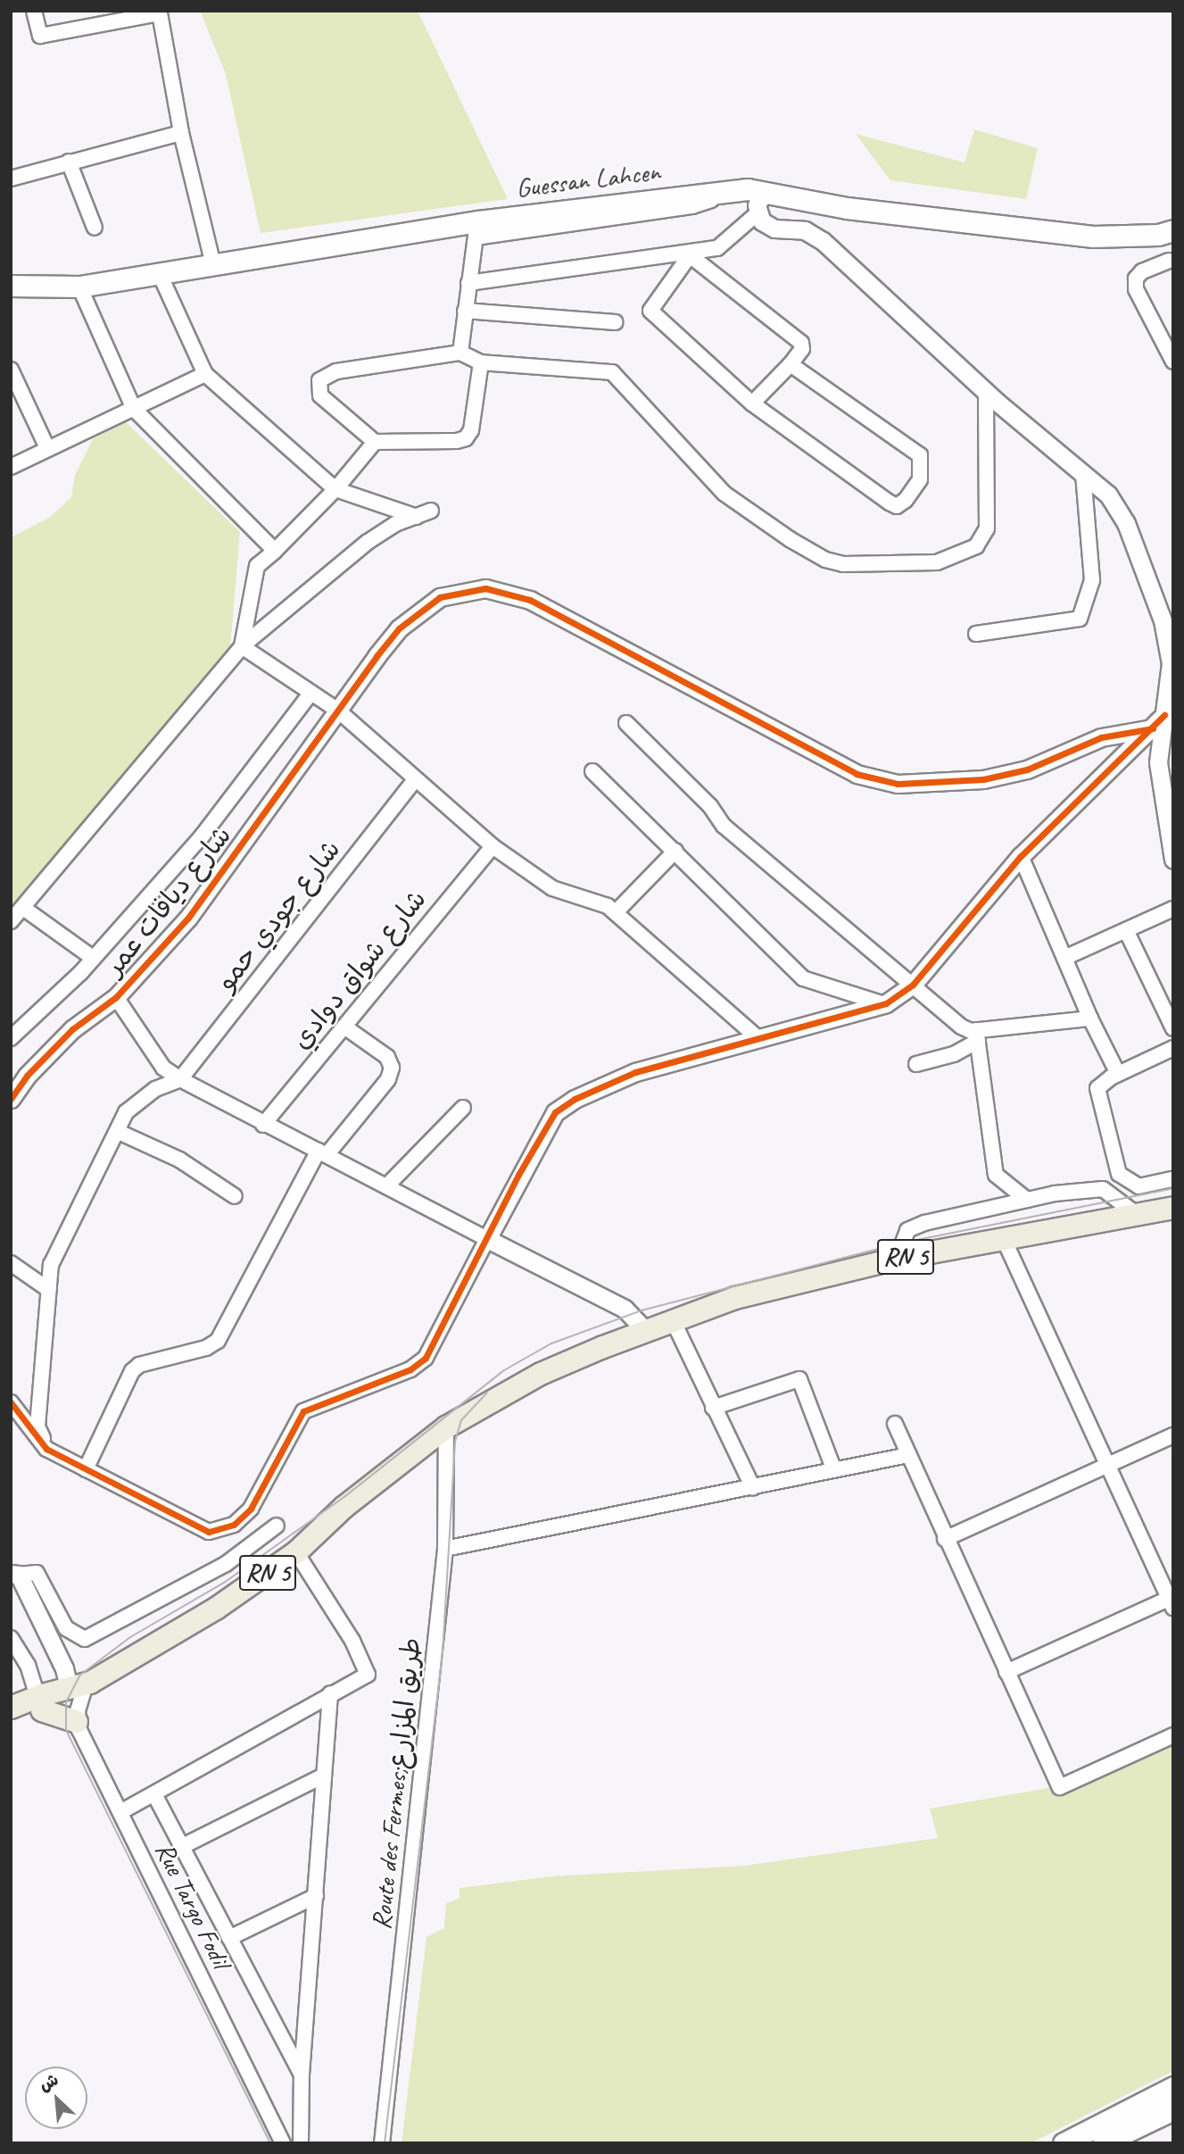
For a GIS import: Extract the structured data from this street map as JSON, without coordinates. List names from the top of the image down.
{
  "streets": {
    "main road": ["Guessan Lahcen", "RN 5"],
    "street": [
      "شارع ديافات عمر",
      "شارع جودي حمو",
      "شارع شواق دوادي",
      "Route des Fermes;طريق المزارع",
      "Rue Targo Fodil"
    ]
  },
  "crossings": [
    ["RN 5", "Route des Fermes;طريق المزارع"]
  ],
  "north": "top left"
}
